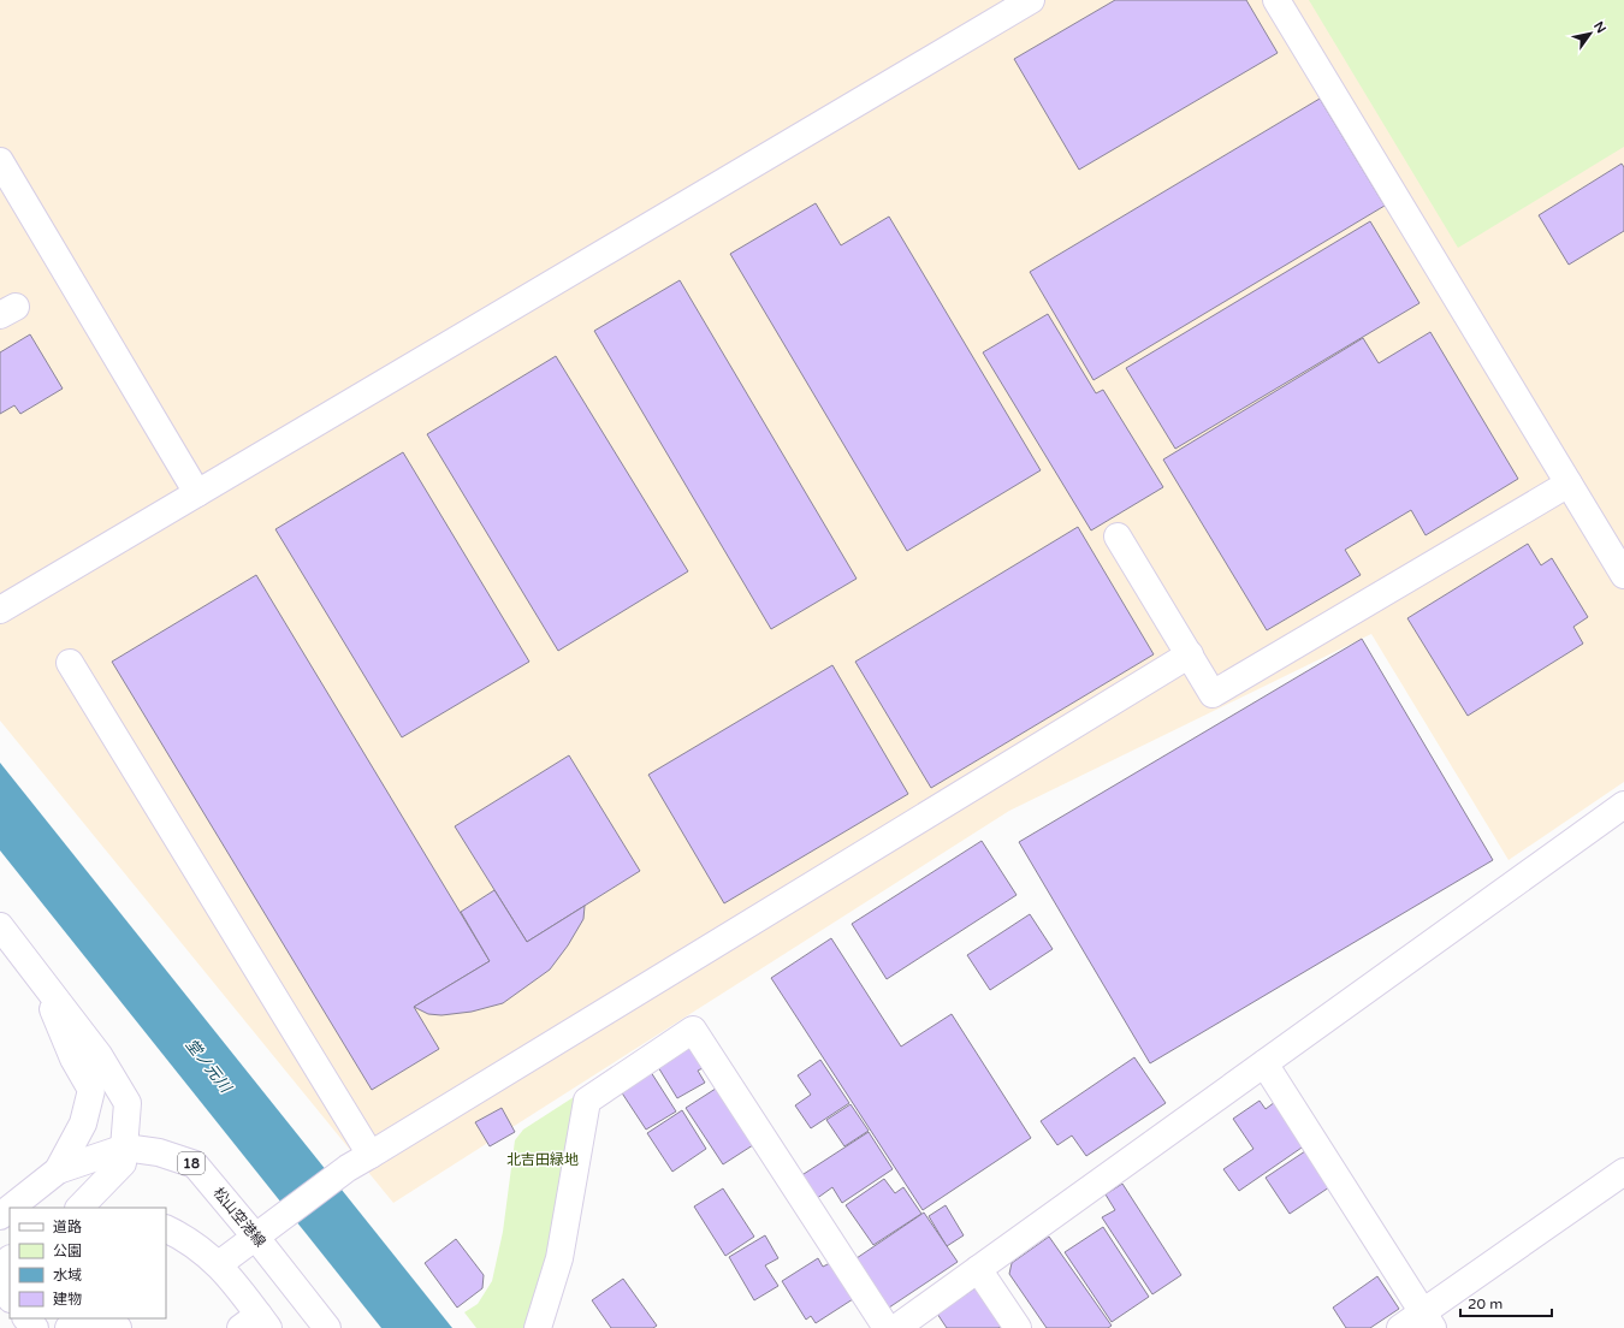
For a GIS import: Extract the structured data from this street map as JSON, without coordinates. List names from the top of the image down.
{
  "streets": {
    "street": ["18", "松山空港線"]
  },
  "water": ["堂ノ元川"],
  "parks": ["北吉田緑地"],
  "legend": [
    "道路",
    "公園",
    "水域",
    "建物"
  ],
  "scale_bar": "20 m",
  "north": "top right"
}
